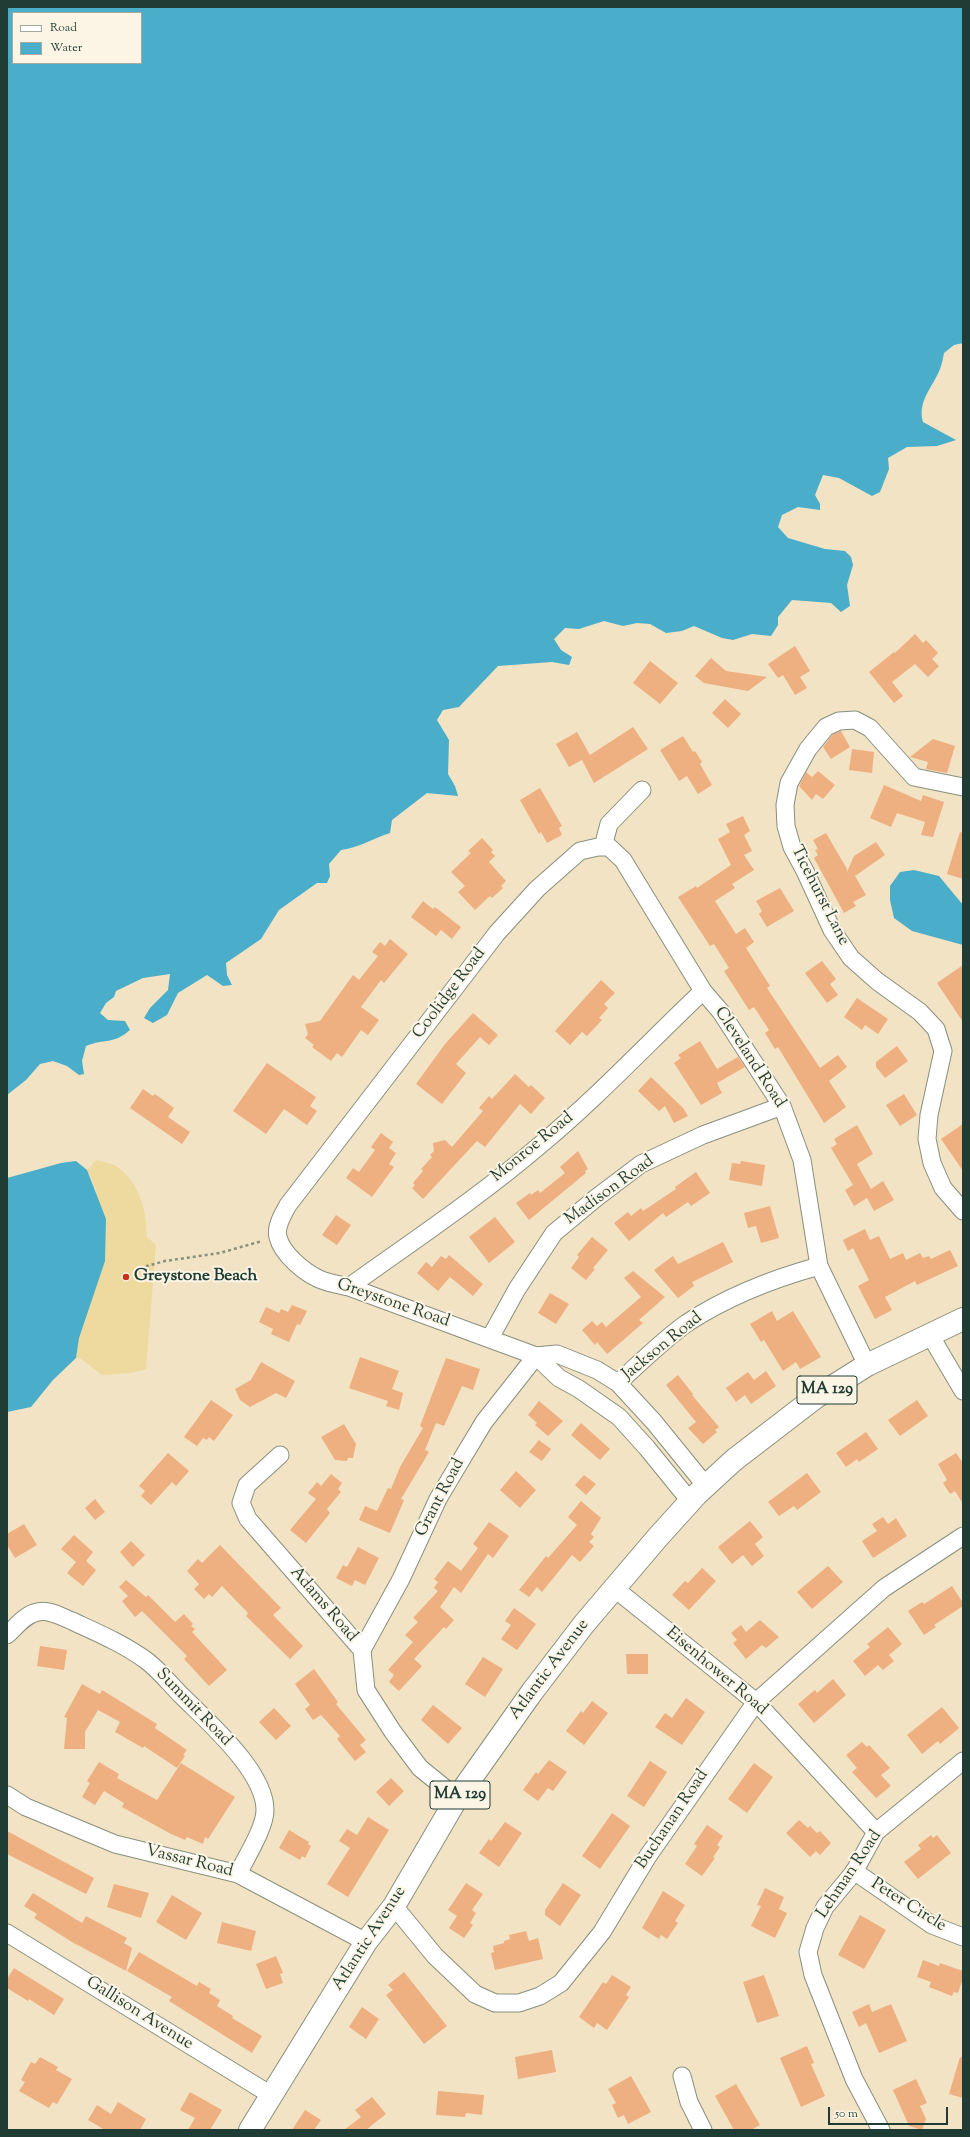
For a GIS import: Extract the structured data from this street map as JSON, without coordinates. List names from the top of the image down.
{
  "streets": {
    "main road": ["MA 129", "Atlantic Avenue"],
    "street": [
      "Ticehurst Lane",
      "Coolidge Road",
      "Cleveland Road",
      "Monroe Road",
      "Madison Road",
      "Greystone Road",
      "Jackson Road",
      "Grant Road",
      "Adams Road",
      "Eisenhower Road",
      "Summit Road",
      "Buchanan Road",
      "Vassar Road",
      "Lehman Road",
      "Peter Circle",
      "Gallison Avenue"
    ]
  },
  "crossings": [
    ["Coolidge Road", "Cleveland Road"],
    ["Coolidge Road", "Greystone Road"],
    ["Cleveland Road", "Monroe Road"],
    ["Cleveland Road", "Madison Road"],
    ["Cleveland Road", "Jackson Road"],
    ["Cleveland Road", "Atlantic Avenue"],
    ["Monroe Road", "Greystone Road"],
    ["Madison Road", "Greystone Road"],
    ["Greystone Road", "Jackson Road"],
    ["Greystone Road", "Grant Road"],
    ["Greystone Road", "Atlantic Avenue"],
    ["Grant Road", "Adams Road"],
    ["Adams Road", "Atlantic Avenue"],
    ["Atlantic Avenue", "Eisenhower Road"],
    ["Atlantic Avenue", "Buchanan Road"],
    ["Atlantic Avenue", "Vassar Road"],
    ["Atlantic Avenue", "Gallison Avenue"],
    ["Eisenhower Road", "Buchanan Road"],
    ["Eisenhower Road", "Lehman Road"],
    ["Summit Road", "Vassar Road"],
    ["Lehman Road", "Peter Circle"]
  ],
  "places": ["Greystone Beach"],
  "legend": ["Road", "Water"],
  "scale_bar": "50 m"
}
